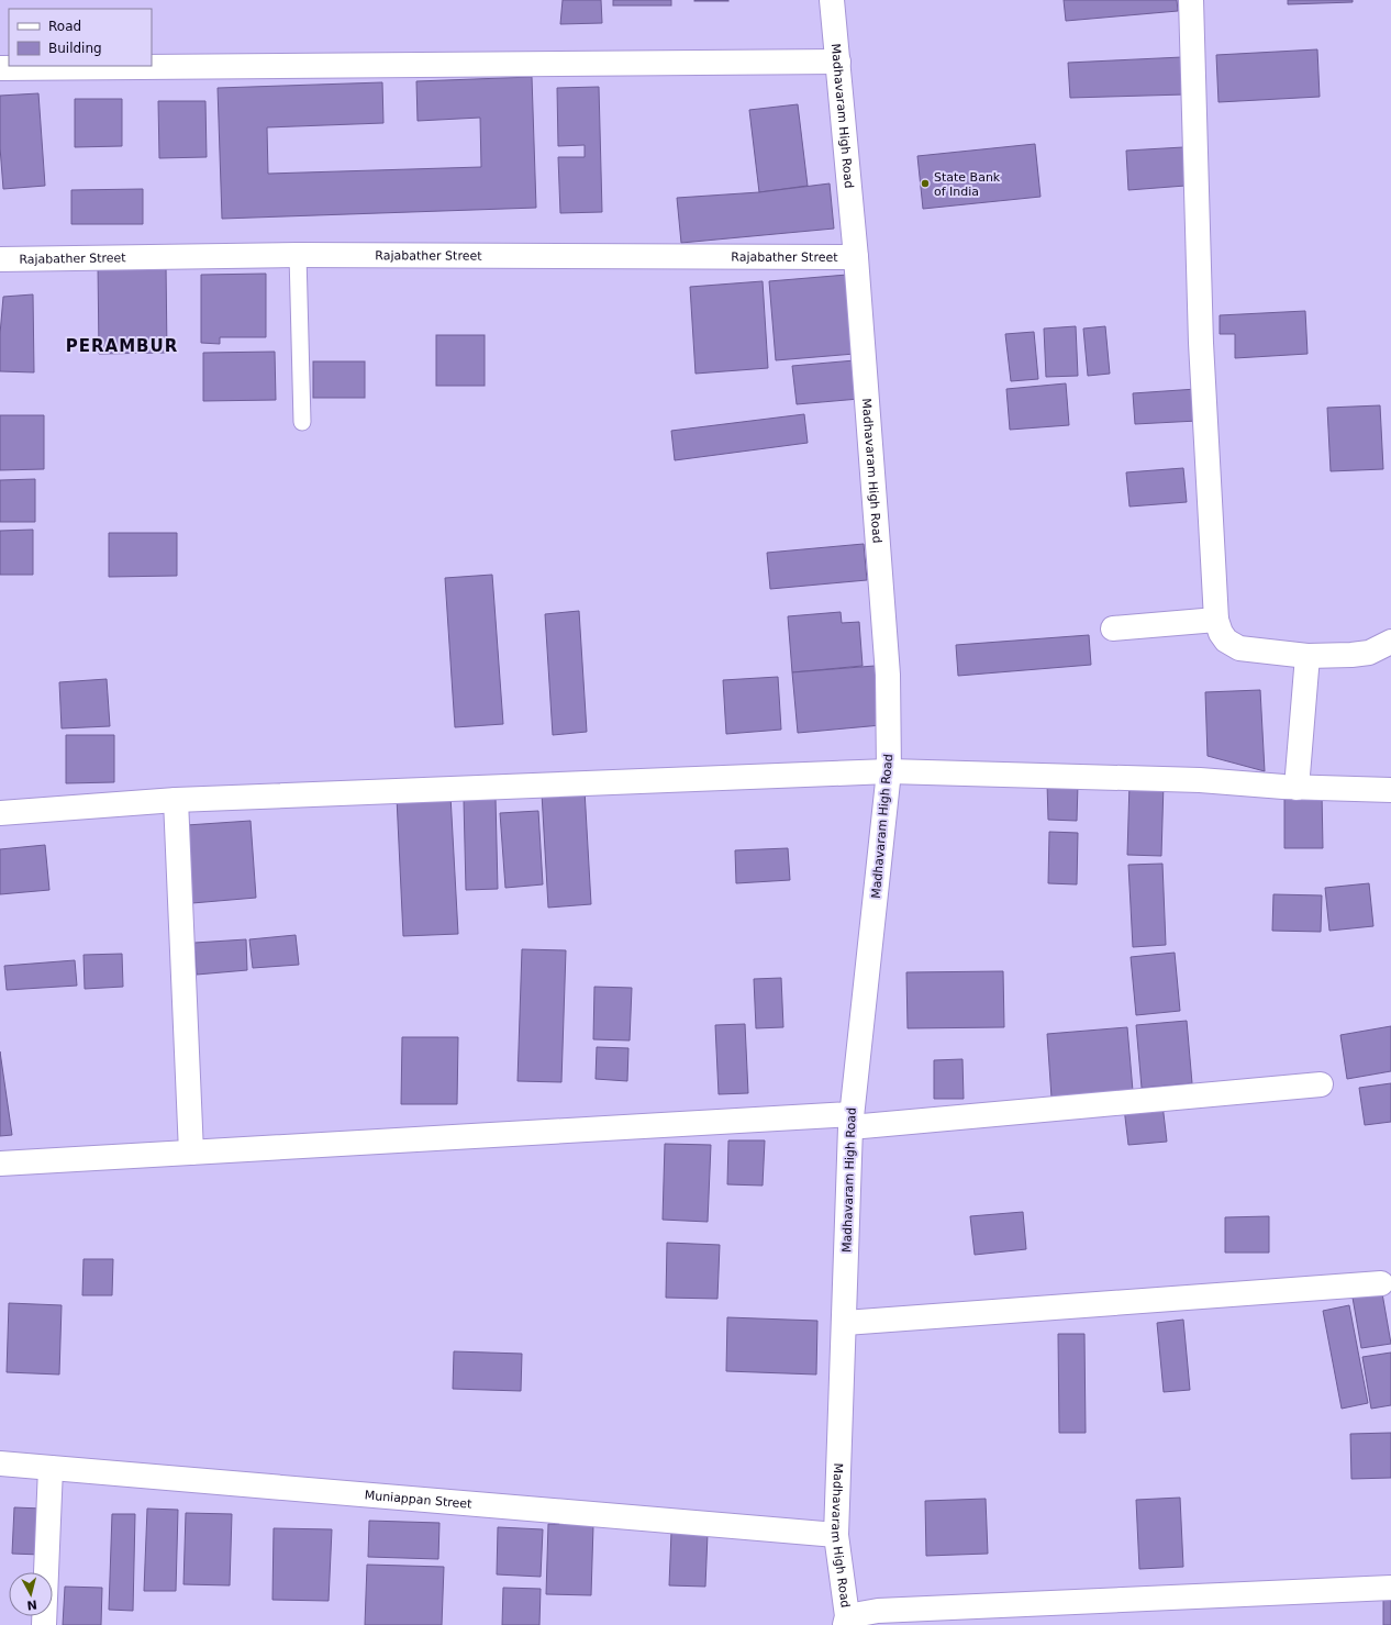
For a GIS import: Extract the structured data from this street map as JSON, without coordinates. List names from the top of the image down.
{
  "streets": {
    "street": ["Madhavaram High Road", "Rajabather Street", "Muniappan Street"]
  },
  "crossings": [
    ["Madhavaram High Road", "Rajabather Street"],
    ["Madhavaram High Road", "Muniappan Street"]
  ],
  "districts": ["PERAMBUR"],
  "places": ["State Bank of India"],
  "legend": ["Road", "Building"],
  "north": "bottom"
}
